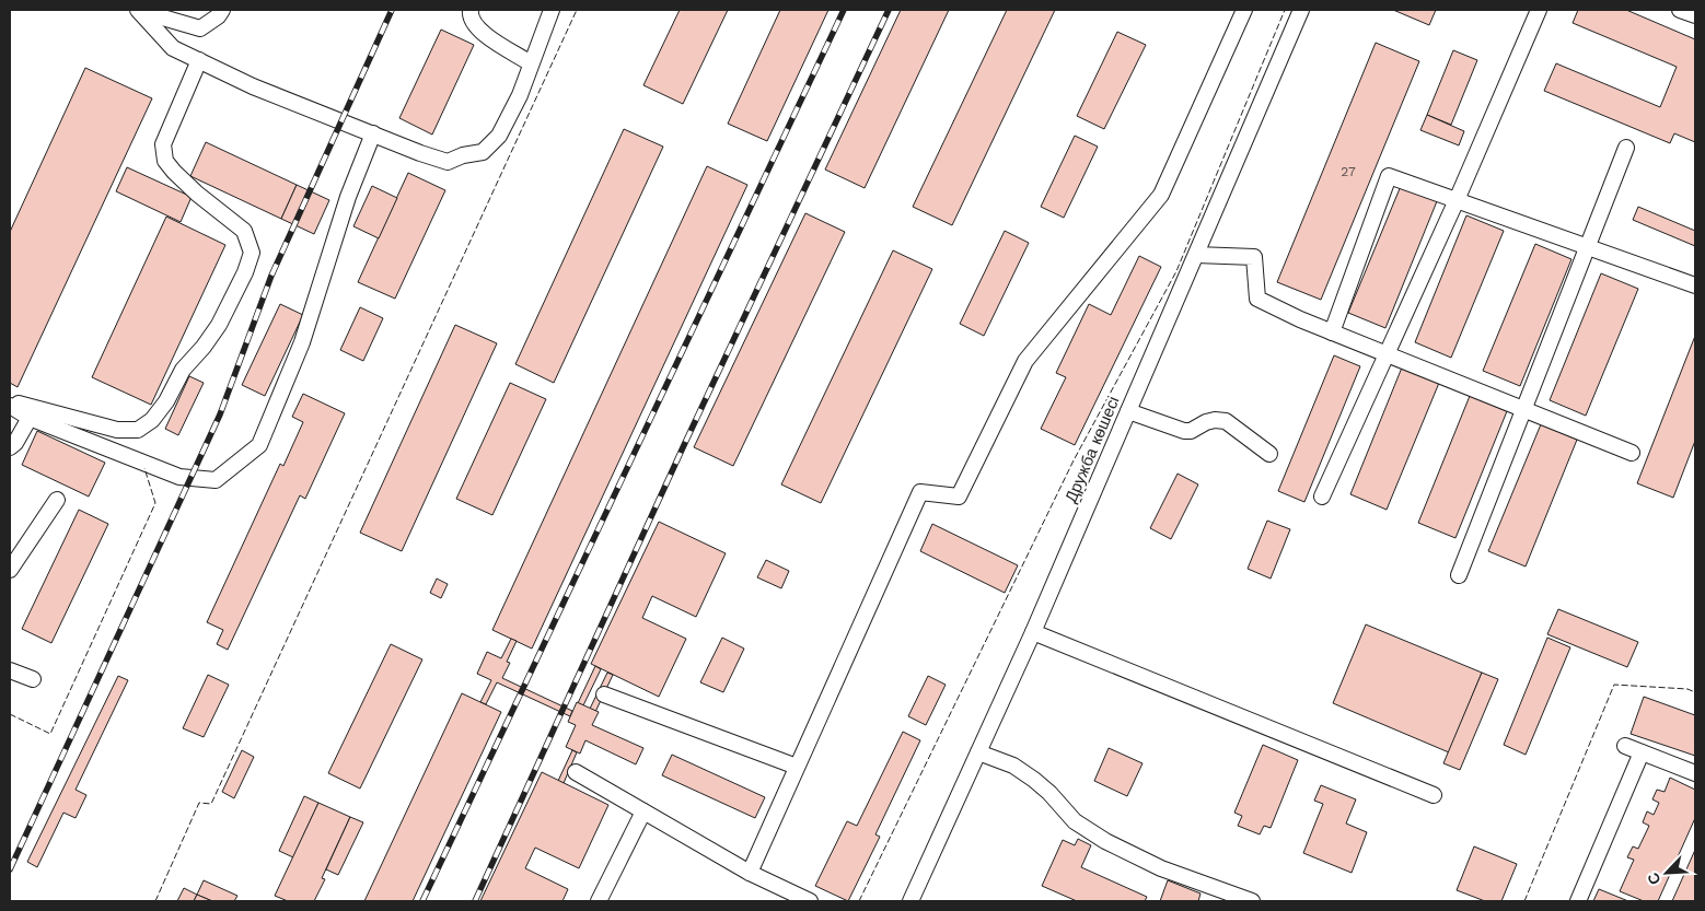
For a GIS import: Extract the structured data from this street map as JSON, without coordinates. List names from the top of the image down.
{
  "streets": {
    "street": ["Дружба көшесі"]
  },
  "house_numbers": ["27"],
  "north": "bottom left"
}
